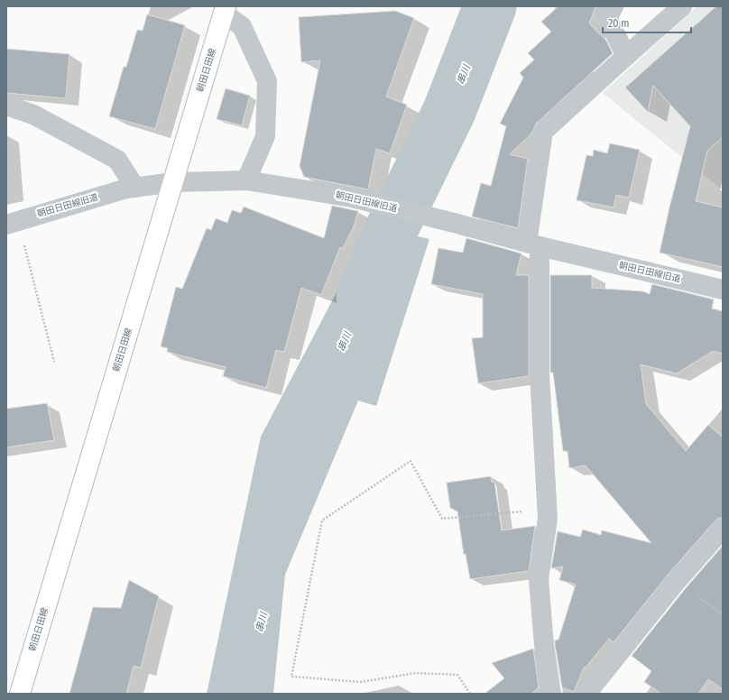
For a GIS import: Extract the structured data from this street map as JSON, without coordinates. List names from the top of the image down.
{
  "streets": {
    "main road": ["朝田日田線"],
    "street": ["朝田日田線旧道"]
  },
  "crossings": [
    ["朝田日田線", "朝田日田線旧道"]
  ],
  "water": ["串川"],
  "scale_bar": "20 m"
}
